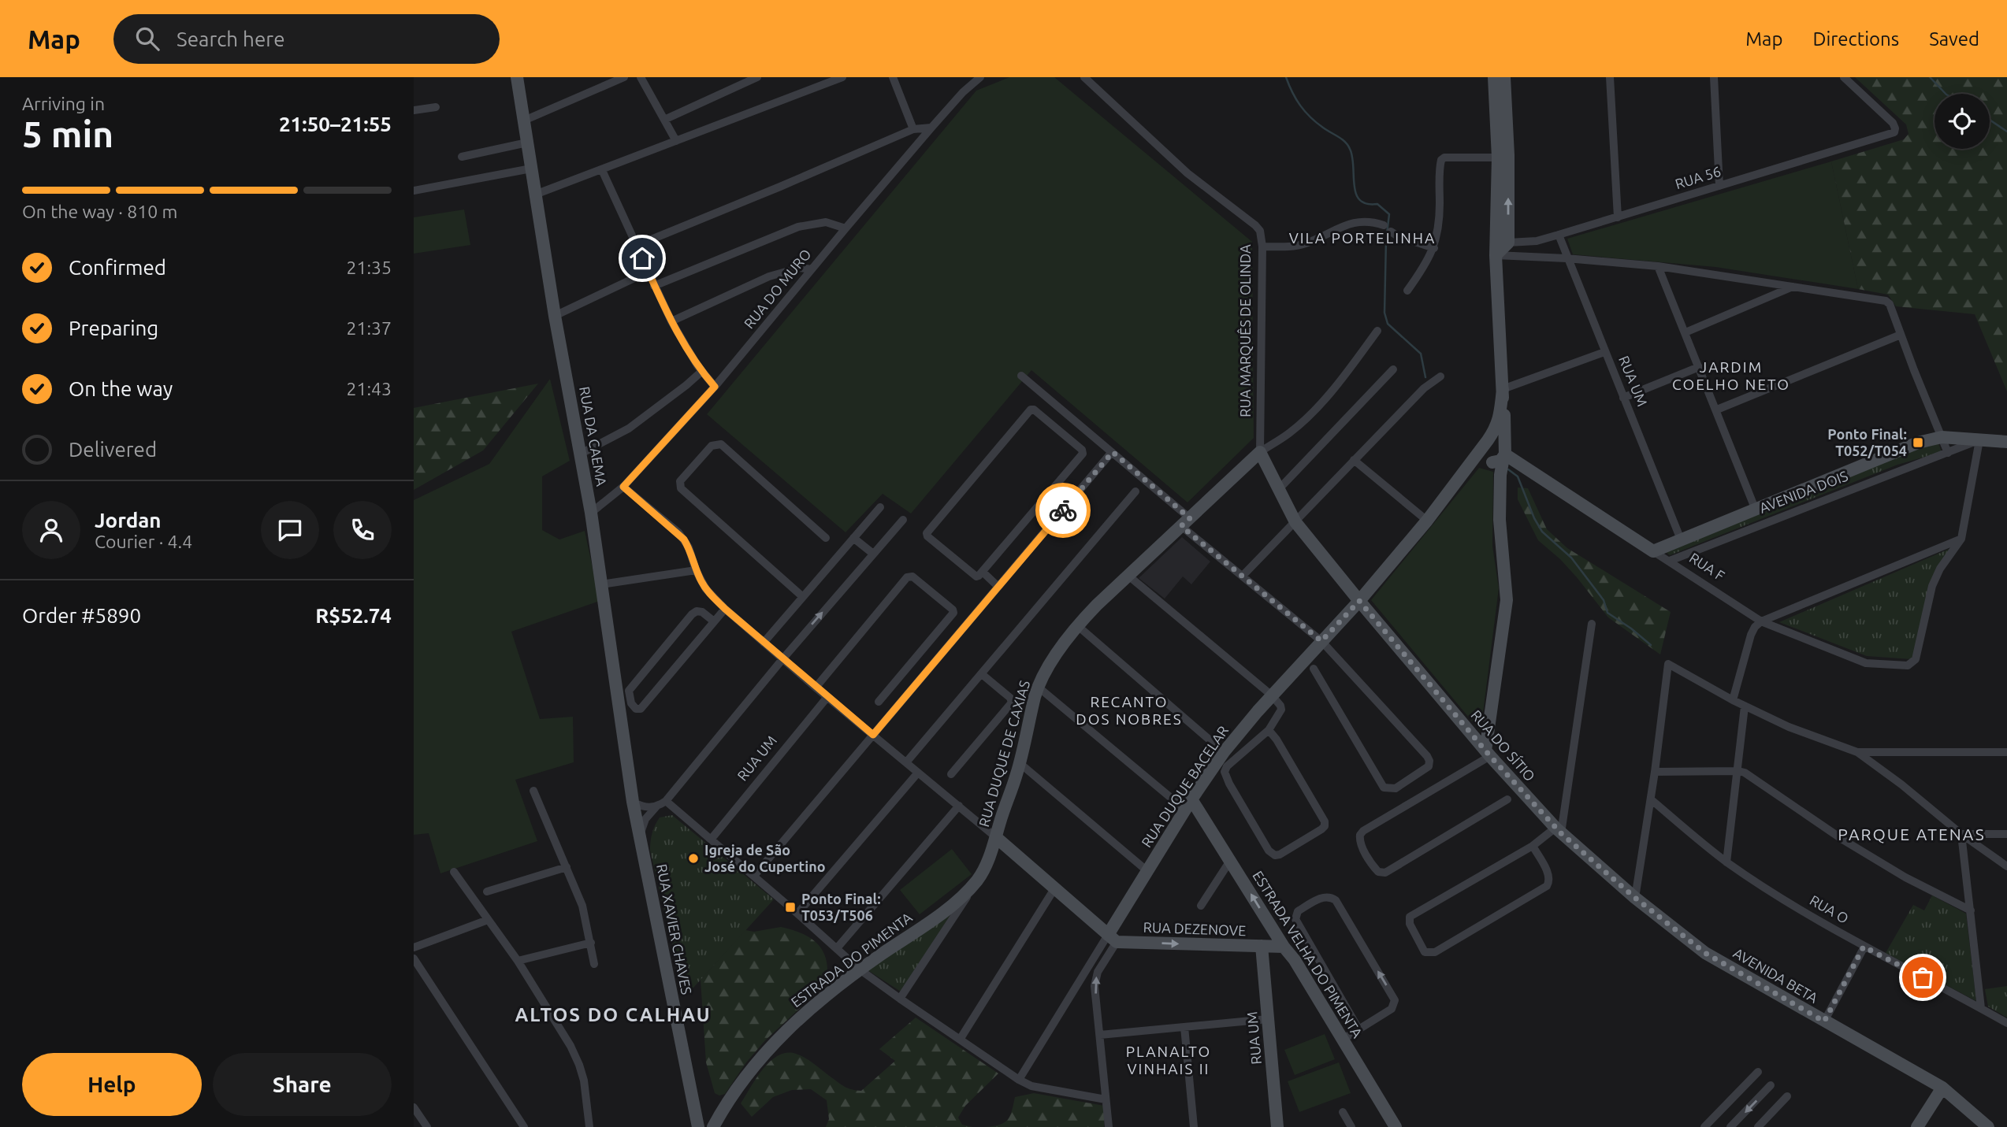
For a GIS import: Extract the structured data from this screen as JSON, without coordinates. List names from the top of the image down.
{
  "streets": {
    "main road": [
      "RUA MARQUÊS DE OLINDA",
      "RUA UM",
      "RUA DA CAEMA",
      "AVENIDA DOIS",
      "RUA F",
      "RUA DO SÍTIO",
      "RUA DUQUE DE CAXIAS",
      "RUA DUQUE BACELAR",
      "RUA XAVIER CHAVES",
      "RUA DEZENOVE",
      "ESTRADA VELHA DO PIMENTA",
      "ESTRADA DO PIMENTA",
      "AVENIDA BETA"
    ],
    "street": ["RUA 56", "RUA DO MURO", "RUA O"]
  },
  "crossings": [
    ["RUA 56", "RUA UM"],
    ["RUA DO MURO", "RUA DA CAEMA"],
    ["RUA MARQUÊS DE OLINDA", "RUA DO SÍTIO"],
    ["RUA MARQUÊS DE OLINDA", "RUA DUQUE DE CAXIAS"],
    ["RUA MARQUÊS DE OLINDA", "RUA DUQUE BACELAR"],
    ["RUA UM", "AVENIDA DOIS"],
    ["RUA UM", "RUA DEZENOVE"],
    ["RUA DA CAEMA", "RUA XAVIER CHAVES"],
    ["AVENIDA DOIS", "RUA F"],
    ["RUA F", "RUA DUQUE BACELAR"],
    ["RUA DO SÍTIO", "RUA DUQUE BACELAR"],
    ["RUA DO SÍTIO", "AVENIDA BETA"],
    ["RUA DUQUE DE CAXIAS", "ESTRADA DO PIMENTA"],
    ["RUA DUQUE BACELAR", "RUA DEZENOVE"],
    ["RUA DUQUE BACELAR", "ESTRADA VELHA DO PIMENTA"],
    ["RUA DEZENOVE", "ESTRADA VELHA DO PIMENTA"]
  ],
  "one_way": ["RUA DEZENOVE"],
  "districts": [
    "VILA PORTELINHA",
    "JARDIM COELHO NETO",
    "RECANTO DOS NOBRES",
    "PARQUE ATENAS",
    "ALTOS DO CALHAU",
    "PLANALTO VINHAIS II"
  ],
  "places": {
    "transit": ["Ponto Final: T052/T054", "Ponto Final: T053/T506"],
    "other": ["Igreja de São José do Cupertino"]
  },
  "page": {
    "header": "Map",
    "search": "Search here",
    "nav": ["Map", "Directions", "Saved"],
    "heading": ["5 min", "Arriving in", "21:50–21:55"],
    "panel": [
      "Jordan",
      "Courier · 4.4",
      "Order #5890",
      "R$52.74"
    ],
    "bar": "On the way · 810 m",
    "list": [
      ["Confirmed", "21:35"],
      ["Preparing", "21:37"],
      ["On the way", "21:43"],
      "Delivered"
    ],
    "buttons": ["Help", "Share"]
  }
}
